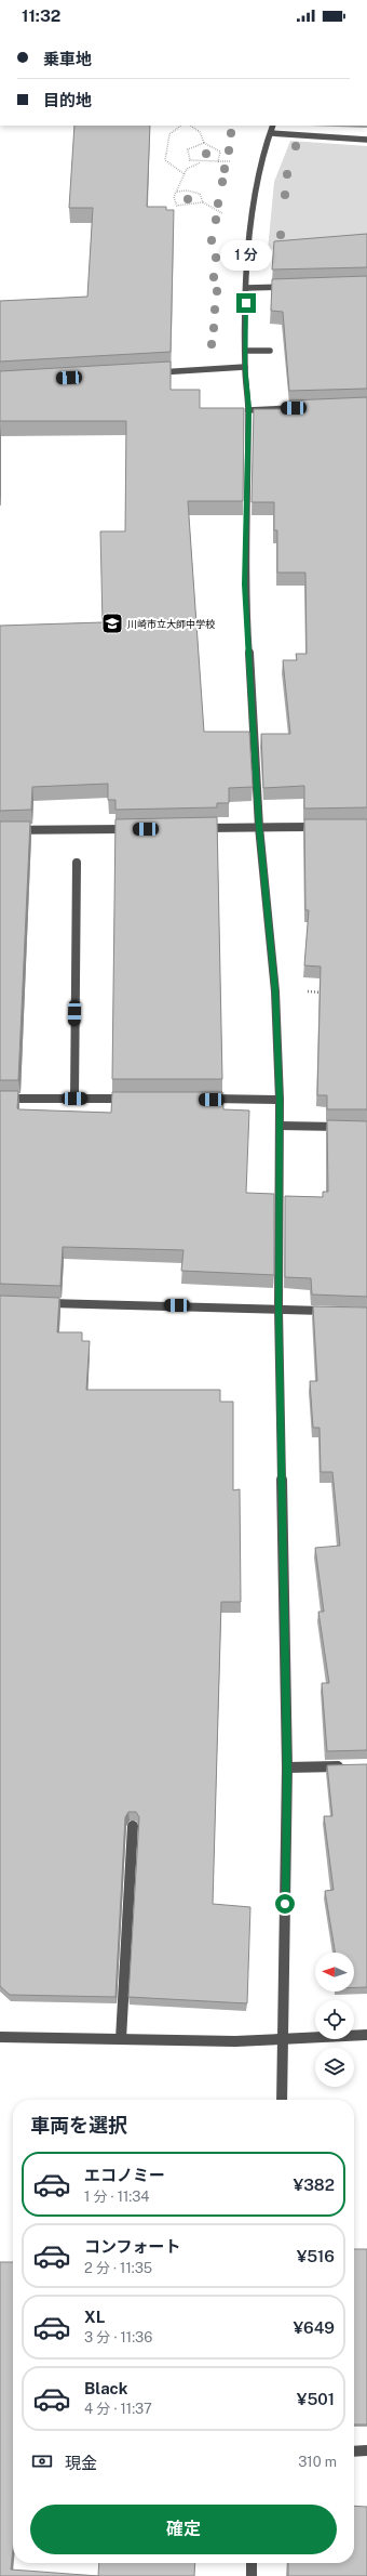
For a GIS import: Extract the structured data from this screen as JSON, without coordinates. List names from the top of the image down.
{
  "places": {
    "school or university": ["川崎市立大師中学校"]
  },
  "north": "left",
  "page": {
    "status": "11:32",
    "banner": ["乗車地", "目的地"],
    "bubble": "1 分",
    "heading": "車両を選択",
    "list": [
      {
        "name": "エコノミー",
        "note": "1 分 · 11:34",
        "value": "¥382"
      },
      {
        "name": "コンフォート",
        "note": "2 分 · 11:35",
        "value": "¥516"
      },
      {
        "name": "XL",
        "note": "3 分 · 11:36",
        "value": "¥649"
      },
      {
        "name": "Black",
        "note": "4 分 · 11:37",
        "value": "¥501"
      }
    ],
    "pay": ["現金", "310 m"],
    "buttons": "確定"
  }
}
